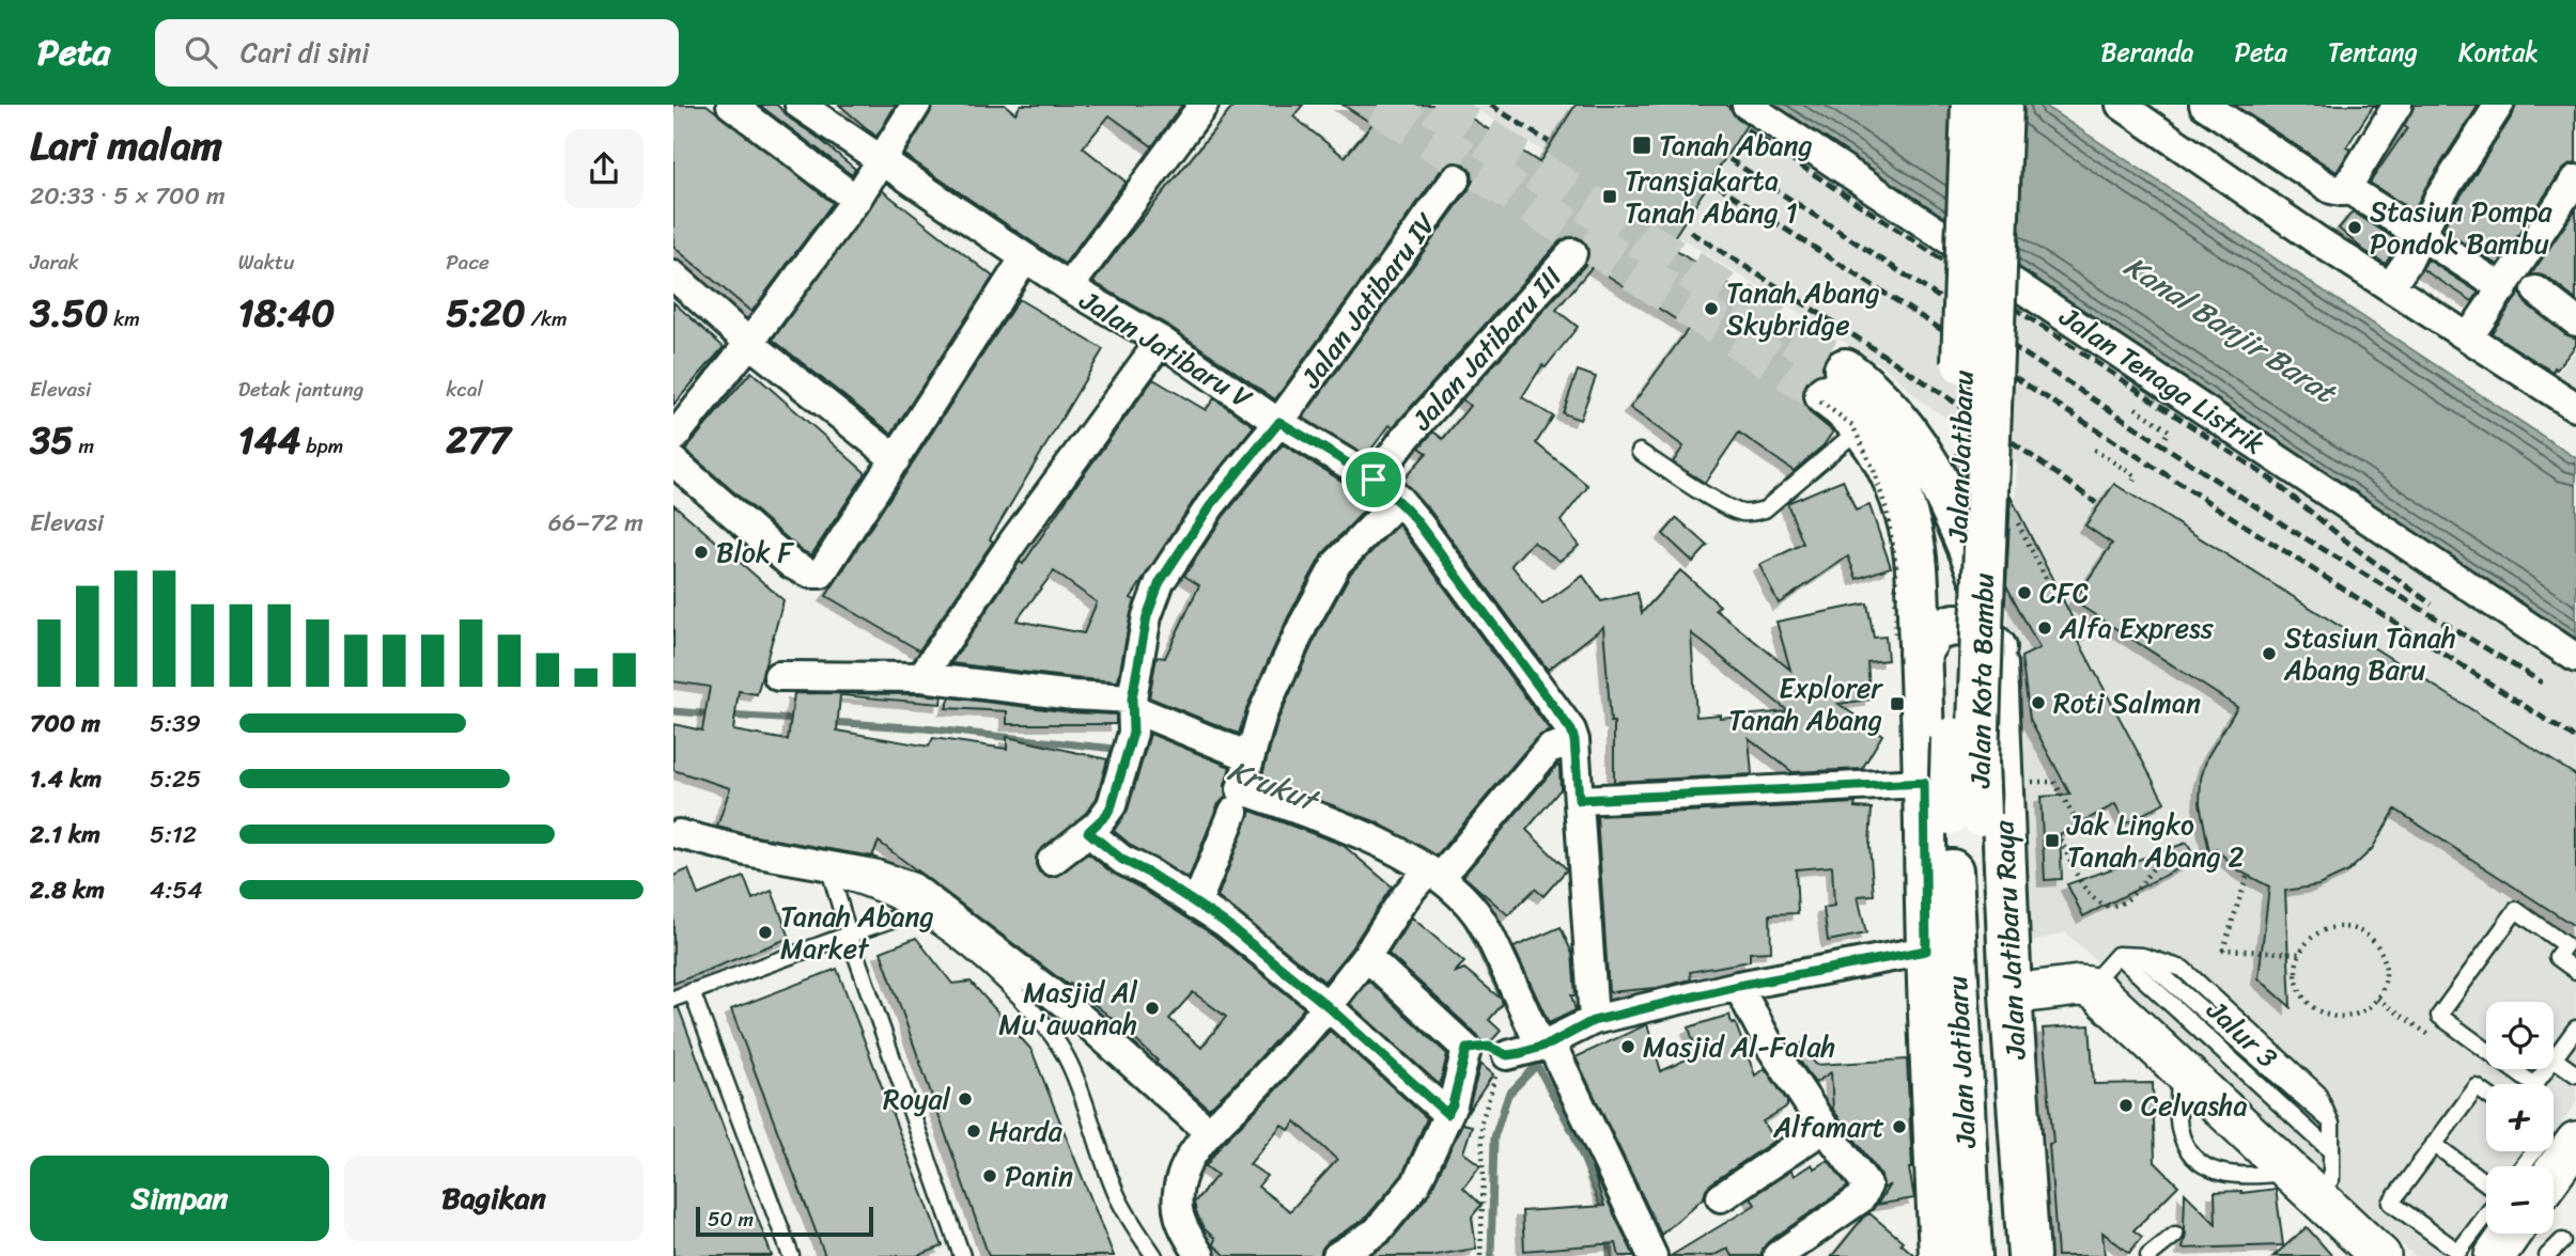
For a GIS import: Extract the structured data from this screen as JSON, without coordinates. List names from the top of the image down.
{
  "streets": {
    "main road": ["Jalan Jatibaru", "Jalan Kota Bambu", "Jalan Jatibaru Raya"],
    "street": [
      "Jalan Jatibaru IV",
      "Jalan Jatibaru III",
      "Jalan Jatibaru V",
      "Jalan Tenaga Listrik"
    ],
    "lane": ["Jalur 3"]
  },
  "crossings": [
    ["Jalan Jatibaru IV", "Jalan Jatibaru V"],
    ["Jalan Jatibaru III", "Jalan Jatibaru V"],
    ["Jalan Jatibaru", "Jalan Kota Bambu"],
    ["Jalan Jatibaru", "Jalan Jatibaru Raya"]
  ],
  "water": ["Kanal Banjir Barat", "Krukut"],
  "places": {
    "transit": [
      "Tanah Abang",
      "Transjakarta Tanah Abang 1",
      "Explorer Tanah Abang",
      "Jak Lingko Tanah Abang 2"
    ],
    "other": [
      "Stasiun Pompa Pondok Bambu",
      "Tanah Abang Skybridge",
      "Blok F",
      "CFC",
      "Alfa Express",
      "Stasiun Tanah Abang Baru",
      "Roti Salman",
      "Tanah Abang Market",
      "Masjid Al Mu'awanah",
      "Masjid Al-Falah",
      "Royal",
      "Celvasha",
      "Alfamart",
      "Harda",
      "Panin"
    ]
  },
  "scale_bar": "50 m",
  "page": {
    "header": "Peta",
    "search": "Cari di sini",
    "nav": [
      "Beranda",
      "Peta",
      "Tentang",
      "Kontak"
    ],
    "heading": ["Lari malam", "20:33 · 5 × 700 m"],
    "stats": [
      ["Jarak", "3.50 km"],
      ["Waktu", "18:40"],
      ["Pace", "5:20 /km"],
      ["Elevasi", "35 m"],
      ["Detak jantung", "144 bpm"],
      ["kcal", "277"]
    ],
    "chart": ["Elevasi", "66–72 m"],
    "list": [
      {
        "name": "700 m",
        "note": "5:39"
      },
      {
        "name": "1.4 km",
        "note": "5:25"
      },
      {
        "name": "2.1 km",
        "note": "5:12"
      },
      {
        "name": "2.8 km",
        "note": "4:54"
      }
    ],
    "map_buttons": ["+", "−"],
    "buttons": ["Simpan", "Bagikan"],
    "scale": "50 m"
  }
}
